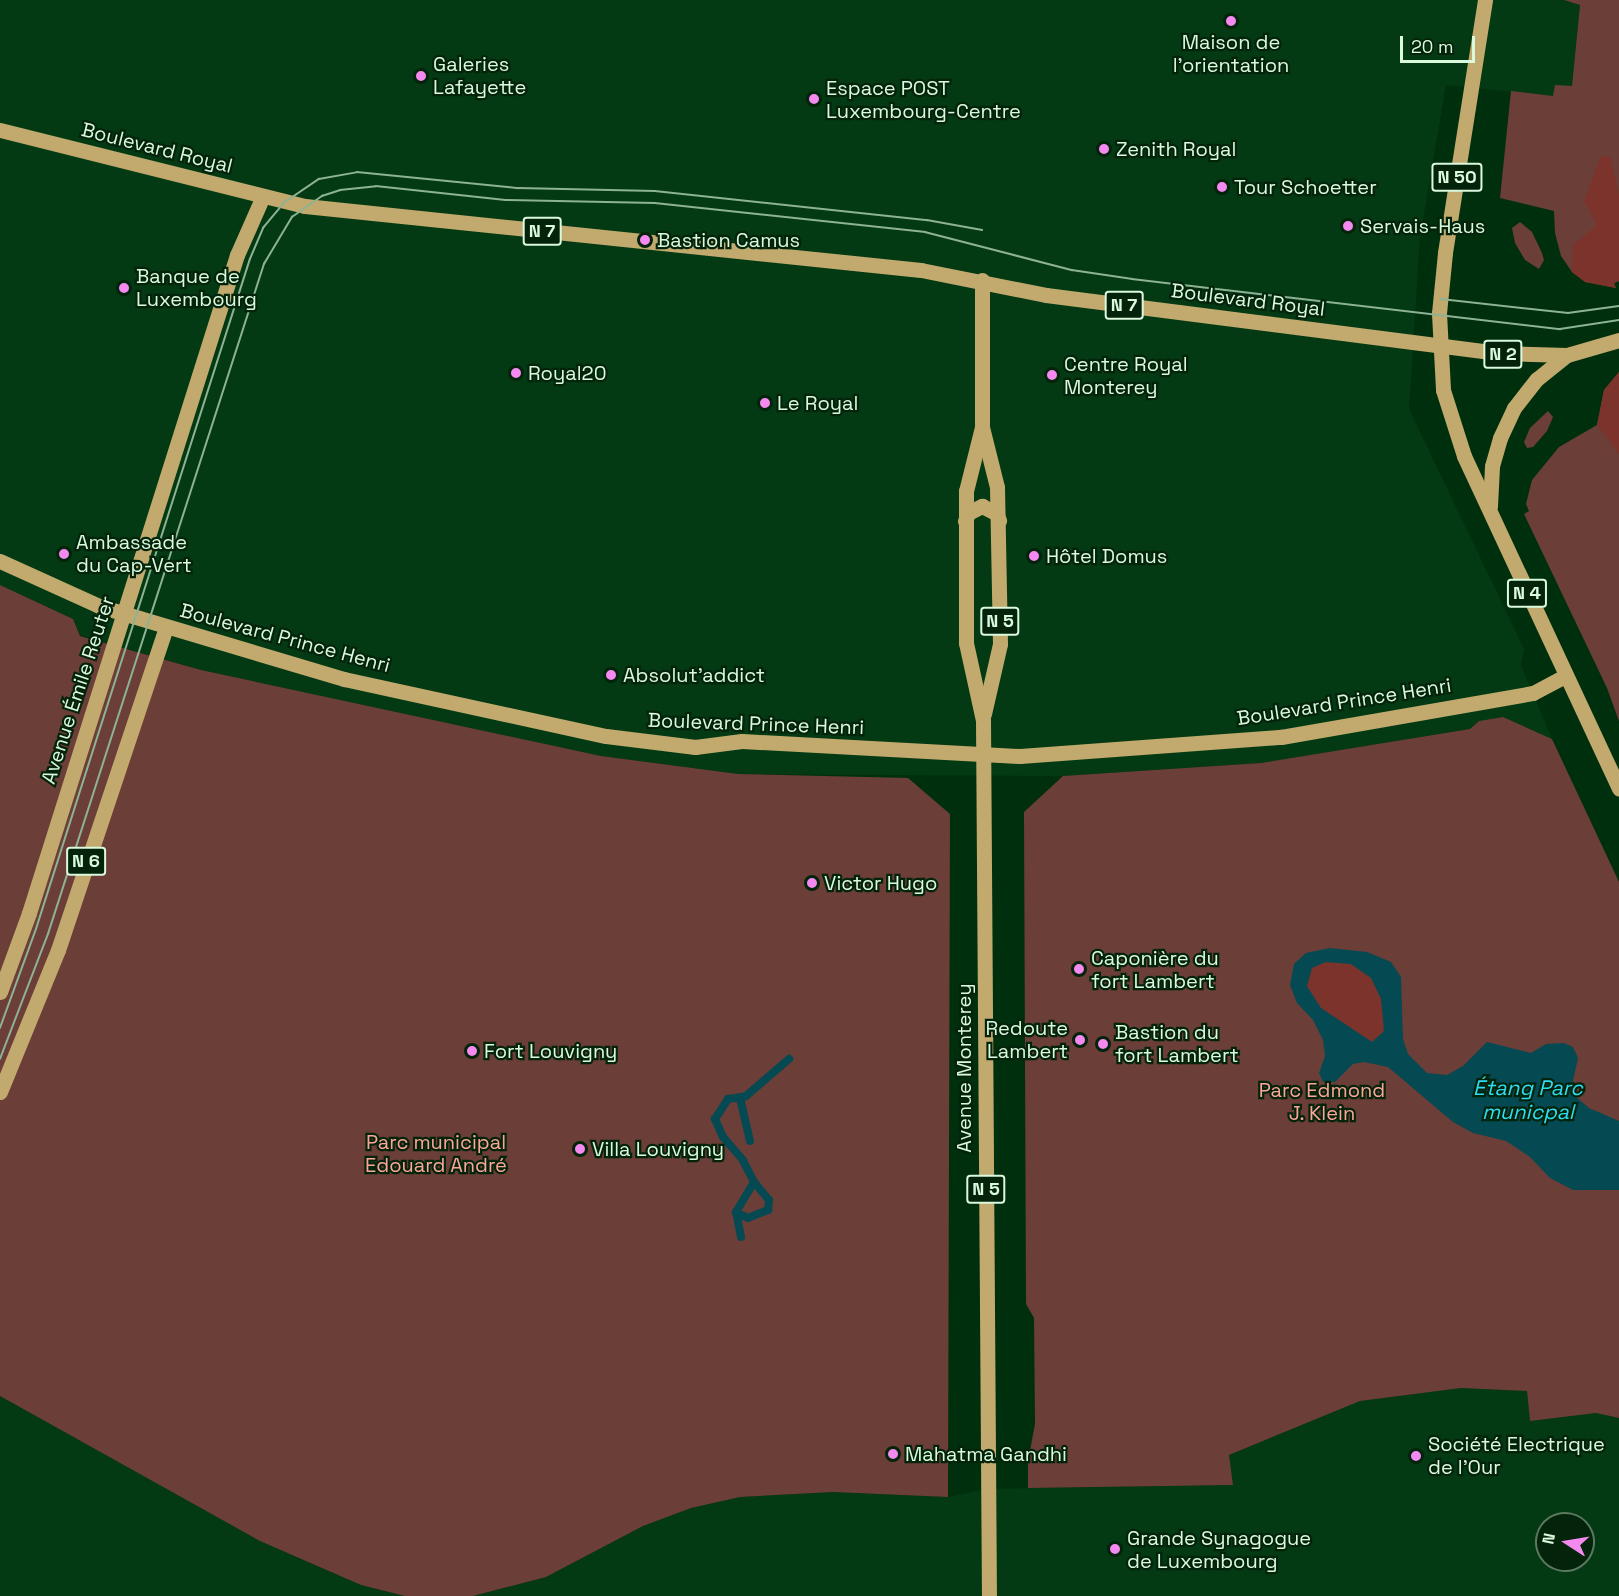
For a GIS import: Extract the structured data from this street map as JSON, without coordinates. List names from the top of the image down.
{
  "streets": {
    "main road": [
      "Boulevard Royal",
      "N 50",
      "N 7",
      "N 2",
      "N 4",
      "N 5",
      "Boulevard Prince Henri",
      "Avenue Émile Reuter",
      "N 6",
      "Avenue Monterey"
    ]
  },
  "crossings": [
    ["Boulevard Royal", "N 50"],
    ["Boulevard Royal", "N 2"],
    ["Boulevard Royal", "N 4"],
    ["Boulevard Royal", "Avenue Émile Reuter"],
    ["Boulevard Royal", "Avenue Monterey"],
    ["N 50", "N 2"],
    ["N 50", "N 4"],
    ["N 2", "N 4"],
    ["N 4", "Boulevard Prince Henri"],
    ["Boulevard Prince Henri", "Avenue Émile Reuter"],
    ["Boulevard Prince Henri", "N 6"],
    ["Boulevard Prince Henri", "Avenue Monterey"]
  ],
  "water": ["Étang Parc municpal"],
  "parks": ["Parc Edmond J. Klein", "Parc municipal Edouard André"],
  "places": [
    "Maison de l'orientation",
    "Galeries Lafayette",
    "Espace POST Luxembourg-Centre",
    "Zenith Royal",
    "Tour Schoetter",
    "Servais-Haus",
    "Bastion Camus",
    "Banque de Luxembourg",
    "Royal20",
    "Centre Royal Monterey",
    "Le Royal",
    "Ambassade du Cap-Vert",
    "Hôtel Domus",
    "Absolut'addict",
    "Victor Hugo",
    "Caponière du fort Lambert",
    "Redoute Lambert",
    "Bastion du fort Lambert",
    "Fort Louvigny",
    "Villa Louvigny",
    "Mahatma Gandhi",
    "Société Electrique de l'Our",
    "Grande Synagogue de Luxembourg"
  ],
  "scale_bar": "20 m",
  "north": "left"
}
